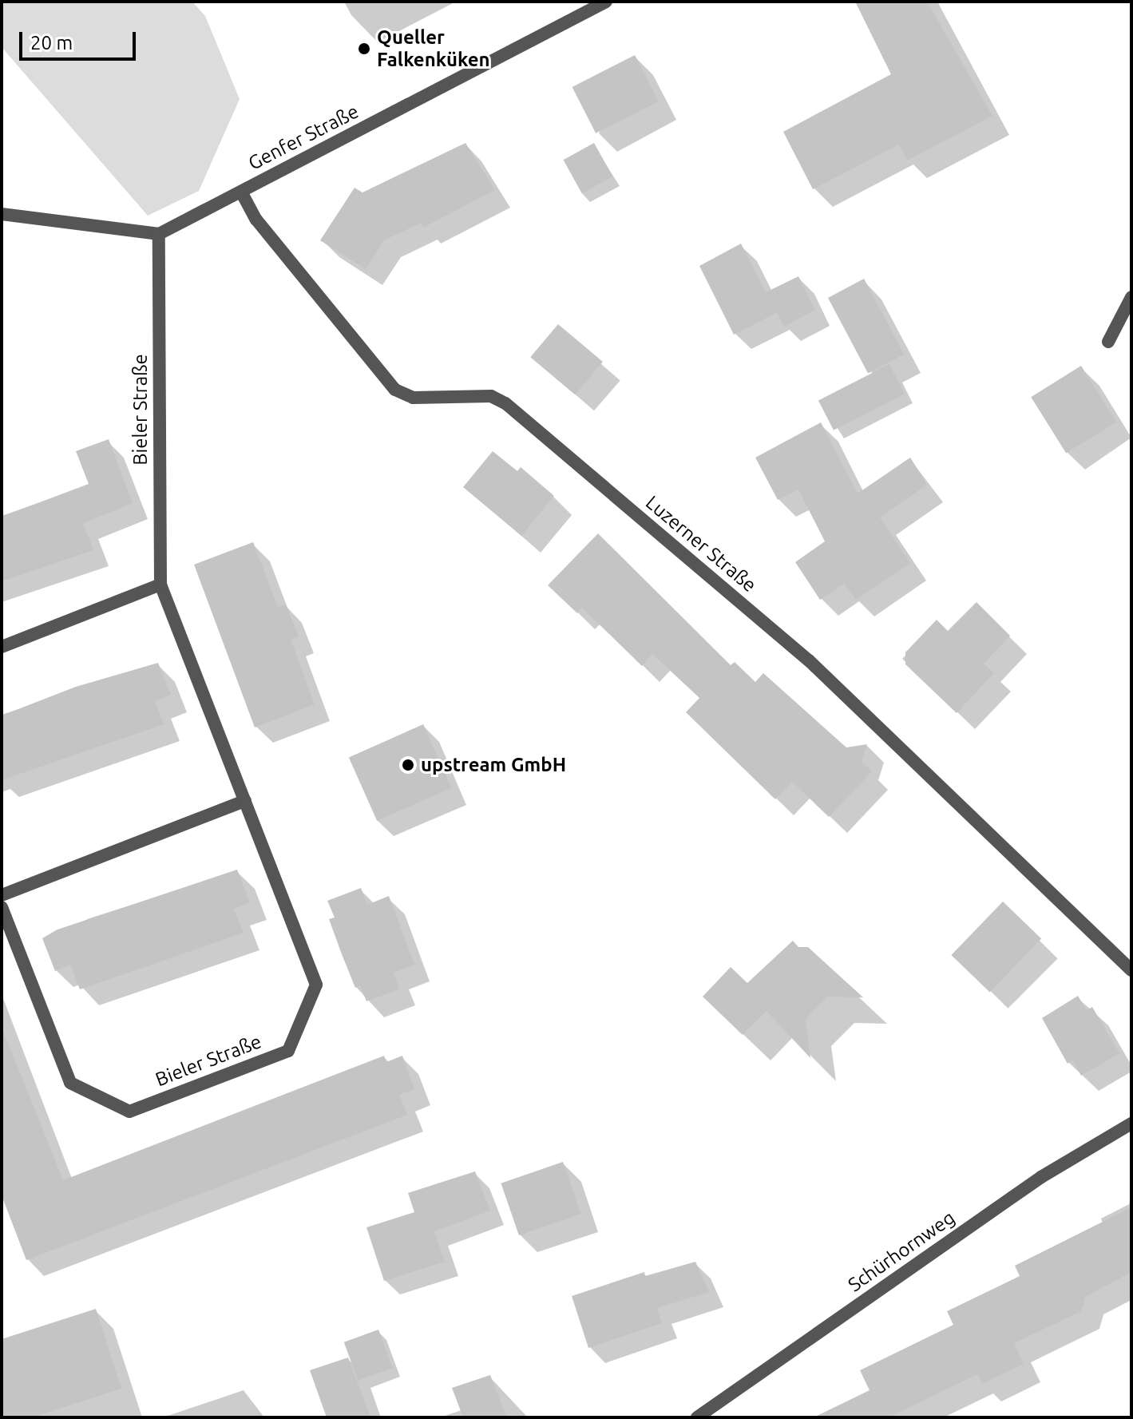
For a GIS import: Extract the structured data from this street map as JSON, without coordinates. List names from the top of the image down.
{
  "streets": {
    "street": [
      "Genfer Straße",
      "Bieler Straße",
      "Luzerner Straße",
      "Schürhornweg"
    ]
  },
  "crossings": [
    ["Genfer Straße", "Bieler Straße"],
    ["Genfer Straße", "Luzerner Straße"]
  ],
  "places": ["Queller Falkenküken", "upstream GmbH"],
  "scale_bar": "20 m"
}
